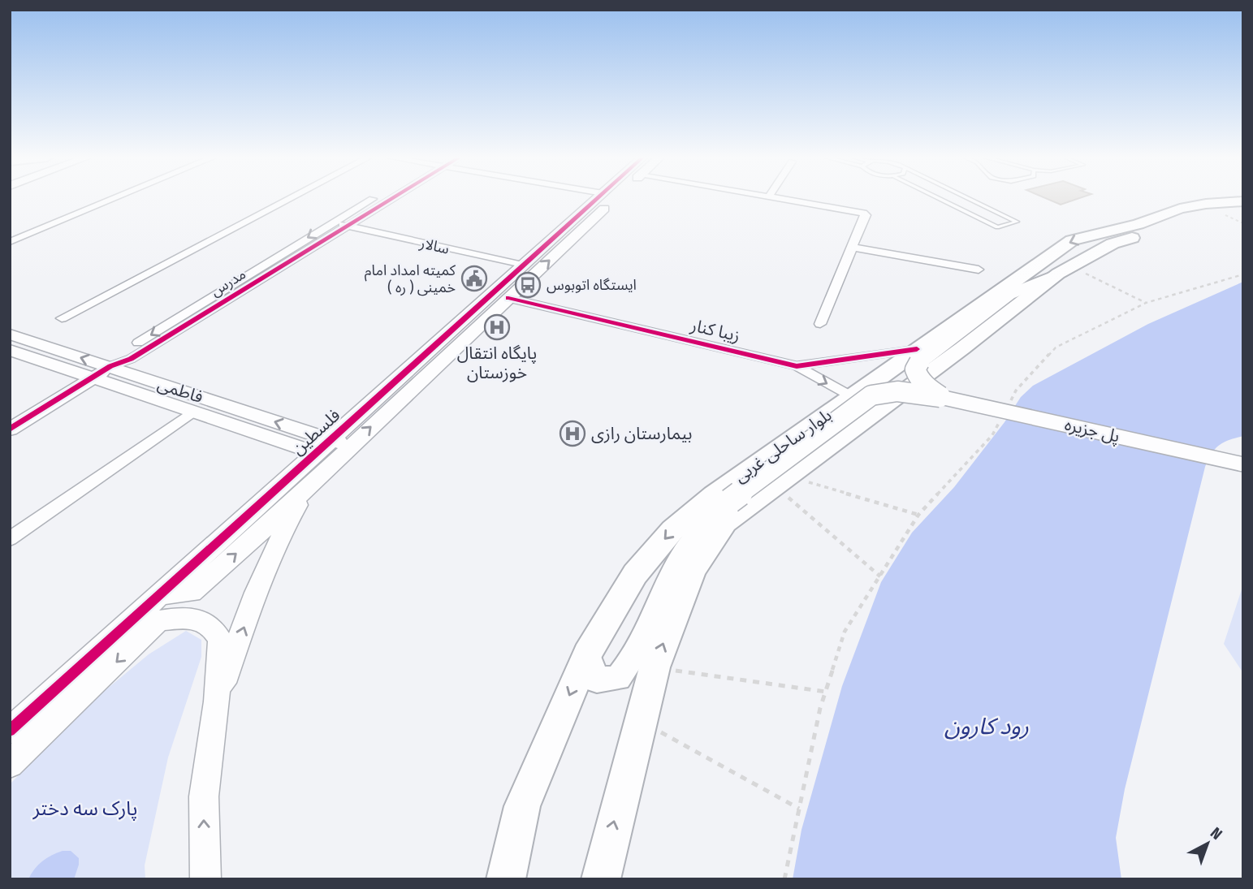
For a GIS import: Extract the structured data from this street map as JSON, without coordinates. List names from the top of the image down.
{
  "streets": {
    "main road": ["بلوار ساحلی غربی"],
    "street": [
      "سالار",
      "مدرس",
      "زیبا کنار",
      "فاطمی",
      "پل جزیره",
      "فلسطین"
    ]
  },
  "crossings": [
    ["سالار", "مدرس"],
    ["سالار", "فلسطین"],
    ["مدرس", "فاطمی"],
    ["زیبا کنار", "فلسطین"],
    ["زیبا کنار", "بلوار ساحلی غربی"],
    ["فاطمی", "فلسطین"]
  ],
  "water": ["رود کارون"],
  "parks": ["پارک سه دختر"],
  "places": {
    "public building": ["کمیته امداد امام خمینی ( ره )"],
    "bus stop": ["ایستگاه اتوبوس"],
    "hospital": ["پایگاه انتقال خوزستان", "بیمارستان رازی"]
  },
  "north": "top right"
}
